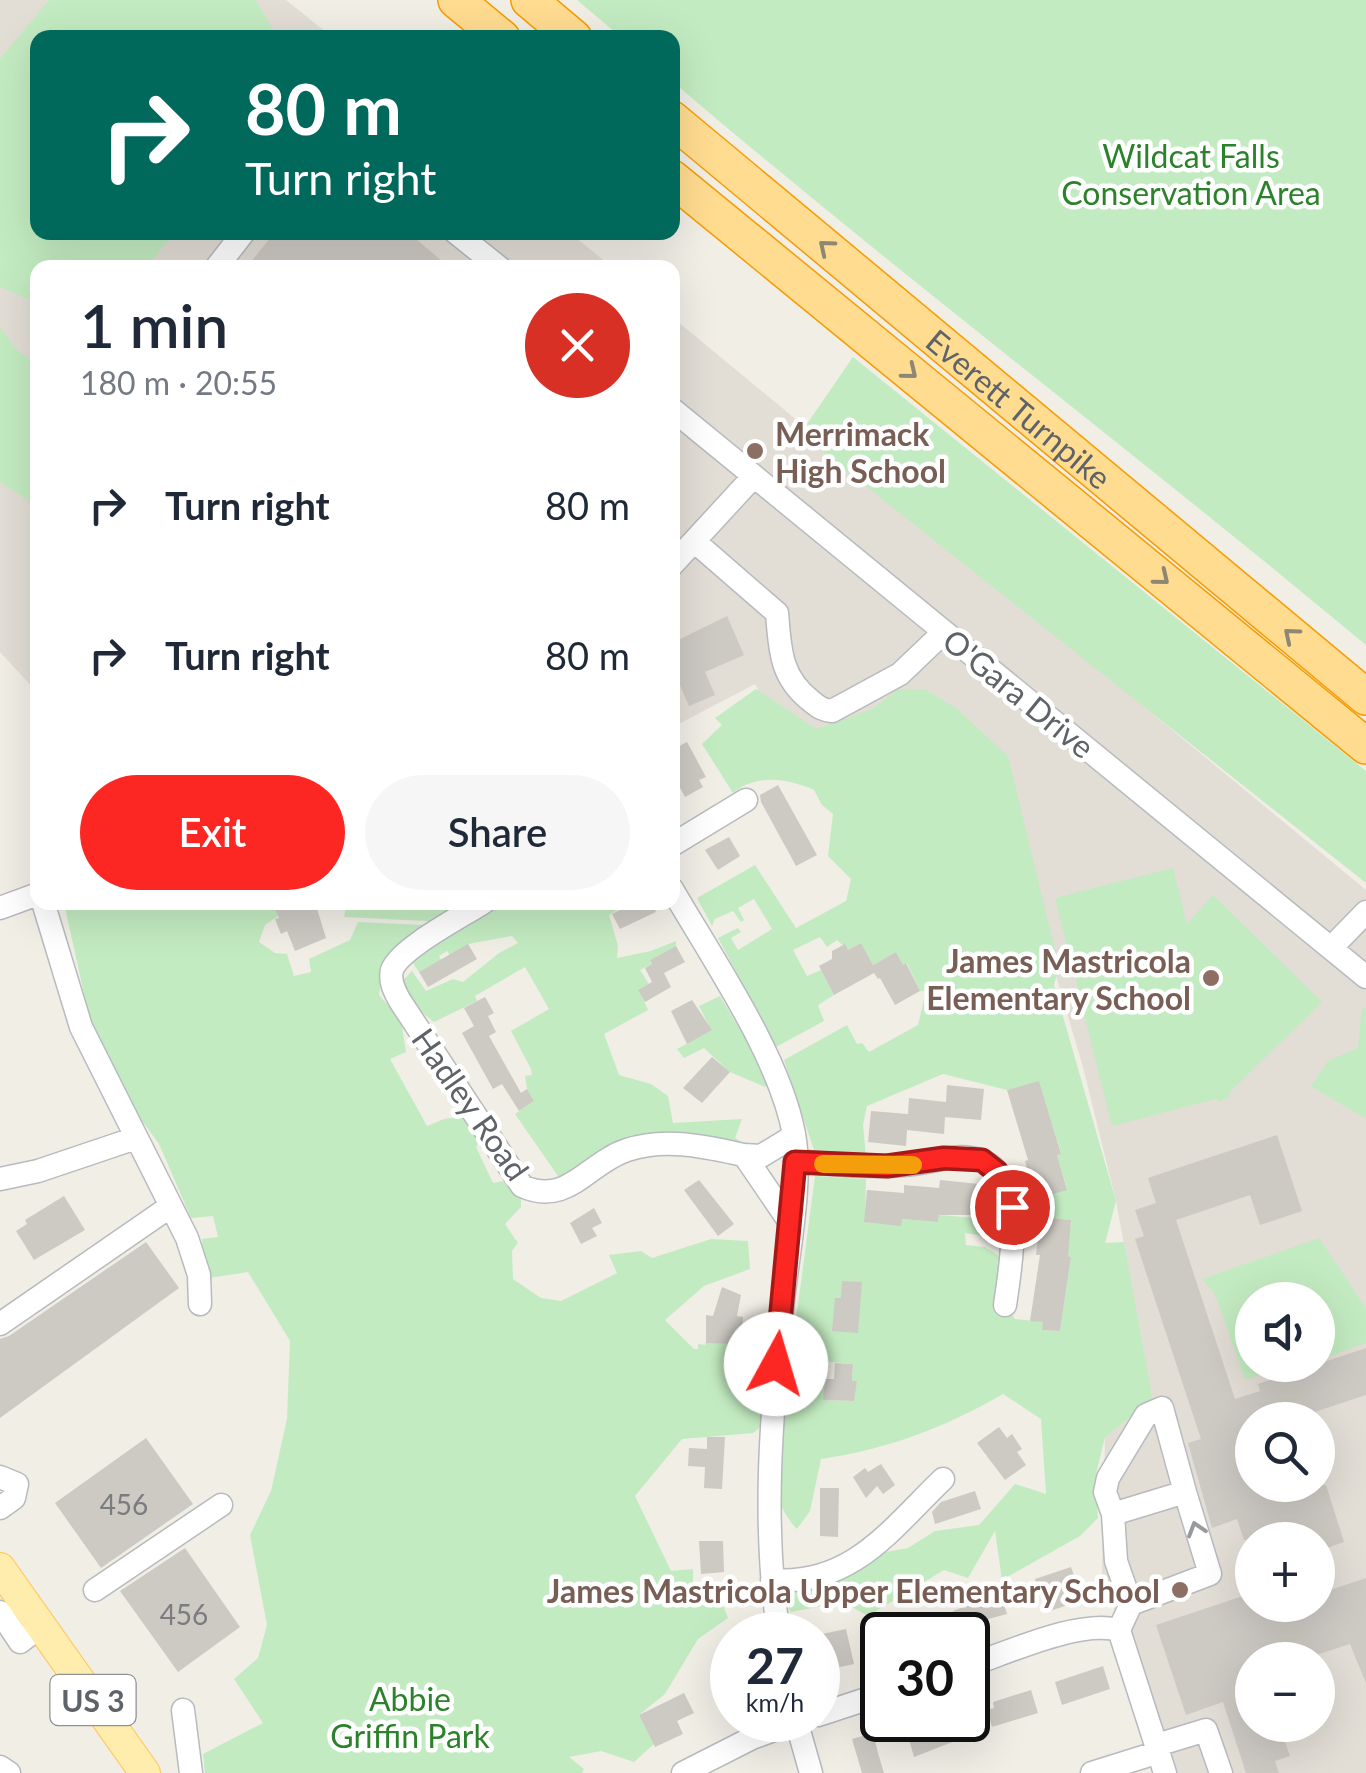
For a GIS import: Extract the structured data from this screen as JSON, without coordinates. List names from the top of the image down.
{
  "streets": {
    "highway": ["Everett Turnpike"],
    "main road": ["US 3"],
    "street": ["O'Gara Drive", "Hadley Road"]
  },
  "parks": ["Wildcat Falls Conservation Area", "Abbie Griffin Park"],
  "places": ["Merrimack High School", "James Mastricola Elementary School", "James Mastricola Upper Elementary School"],
  "house_numbers": ["456", "456"],
  "page": {
    "turn": ["80 m", "Turn right"],
    "heading": ["1 min", "180 m · 20:55"],
    "list": [
      {
        "name": "Turn right",
        "value": "80 m"
      },
      {
        "name": "Turn right",
        "value": "80 m"
      }
    ],
    "buttons": ["Exit", "Share"],
    "map_buttons": ["+", "−"],
    "speed": "27 km/h",
    "limit": "30"
  }
}
